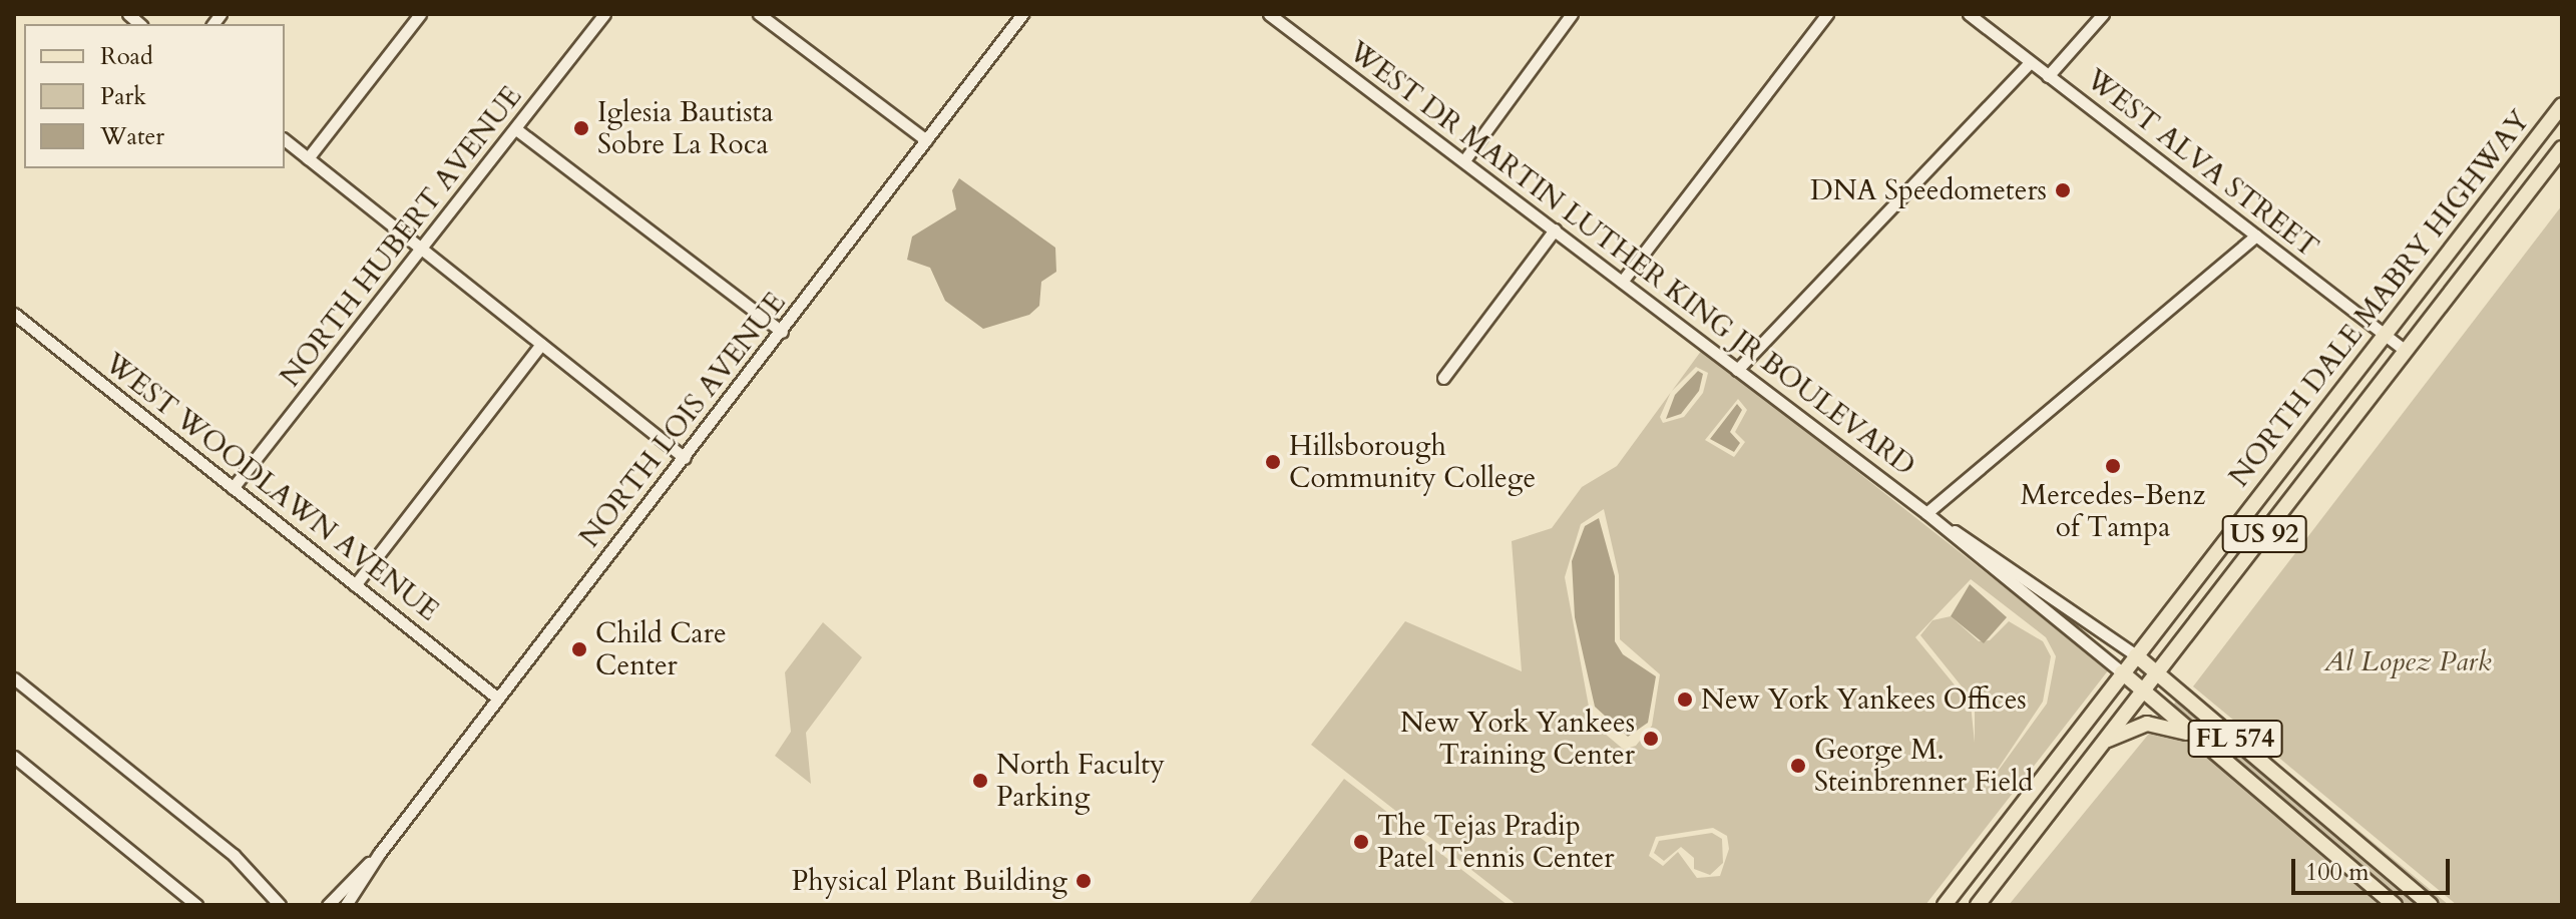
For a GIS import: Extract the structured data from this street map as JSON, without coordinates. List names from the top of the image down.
{
  "streets": {
    "main road": ["NORTH DALE MABRY HIGHWAY", "US 92", "FL 574"],
    "street": [
      "WEST ALVA STREET",
      "NORTH HUBERT AVENUE",
      "WEST DR MARTIN LUTHER KING JR BOULEVARD",
      "NORTH LOIS AVENUE",
      "WEST WOODLAWN AVENUE"
    ]
  },
  "crossings": [
    ["WEST ALVA STREET", "NORTH DALE MABRY HIGHWAY"],
    ["NORTH HUBERT AVENUE", "WEST WOODLAWN AVENUE"],
    ["WEST DR MARTIN LUTHER KING JR BOULEVARD", "NORTH DALE MABRY HIGHWAY"],
    ["WEST DR MARTIN LUTHER KING JR BOULEVARD", "FL 574"],
    ["NORTH DALE MABRY HIGHWAY", "FL 574"],
    ["NORTH LOIS AVENUE", "WEST WOODLAWN AVENUE"]
  ],
  "parks": ["Al Lopez Park"],
  "places": [
    "Iglesia Bautista Sobre La Roca",
    "DNA Speedometers",
    "Hillsborough Community College",
    "Mercedes-Benz of Tampa",
    "Child Care Center",
    "New York Yankees Offices",
    "New York Yankees Training Center",
    "George M. Steinbrenner Field",
    "North Faculty Parking",
    "The Tejas Pradip Patel Tennis Center",
    "Physical Plant Building"
  ],
  "legend": ["Road", "Park", "Water"],
  "scale_bar": "100 m"
}
